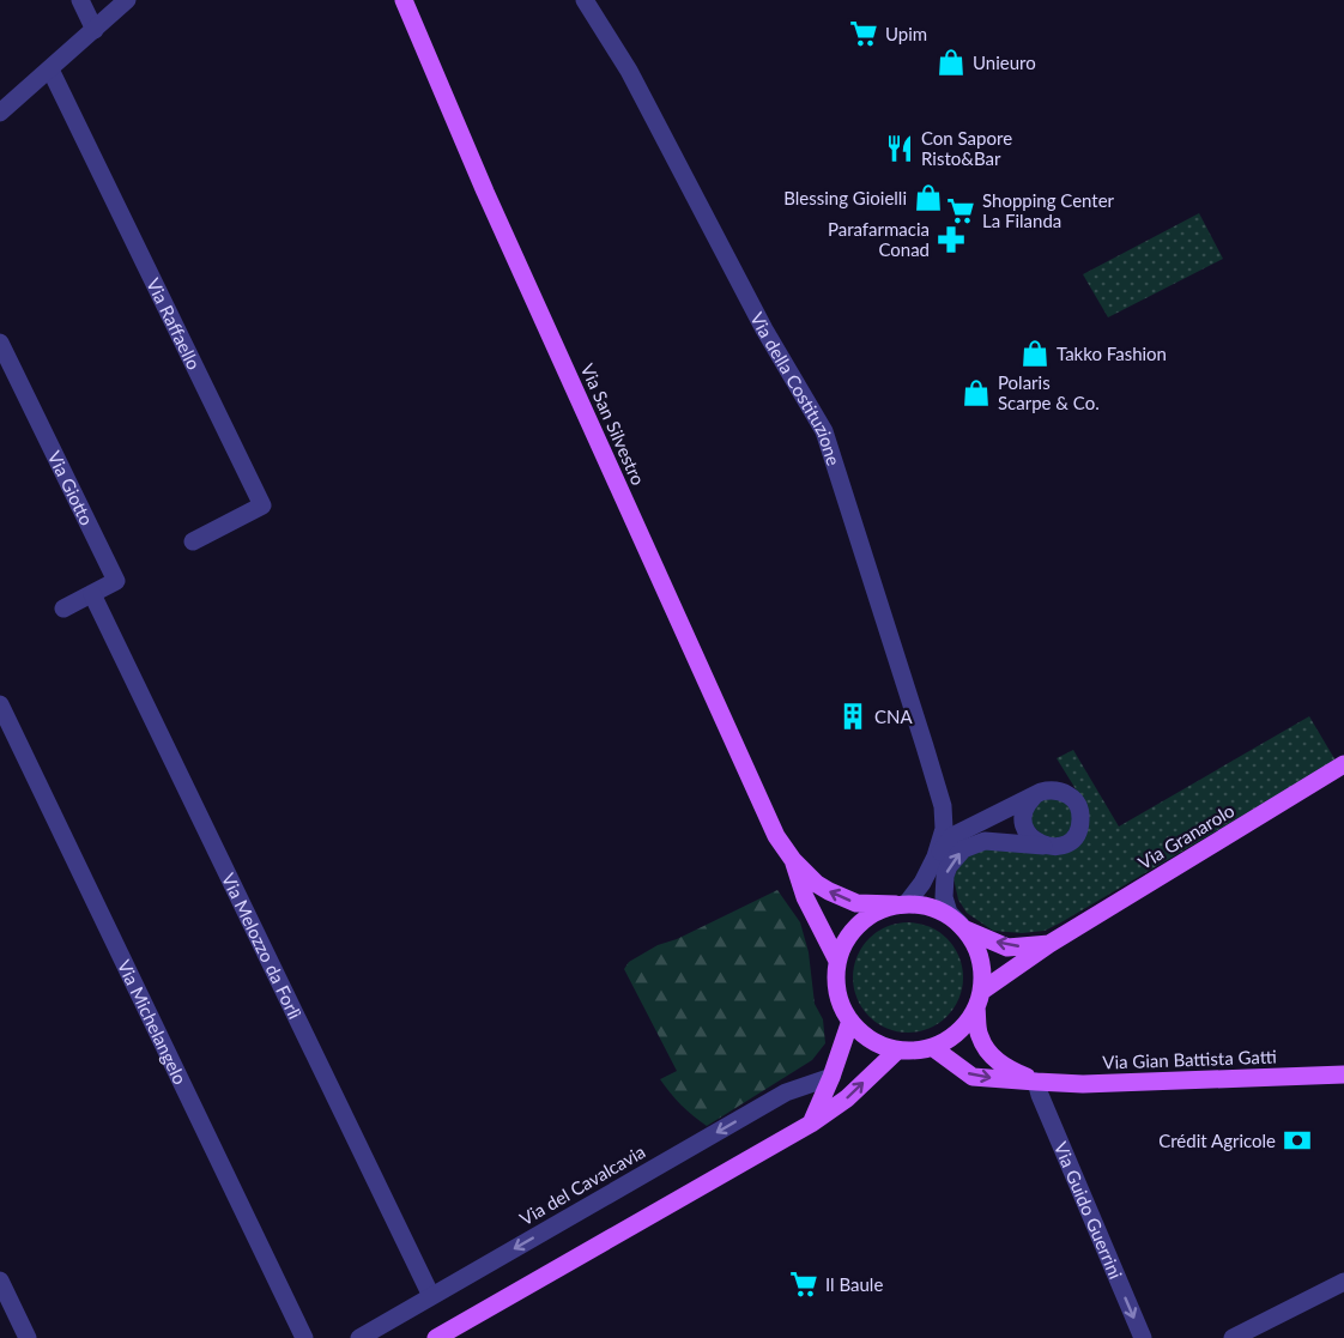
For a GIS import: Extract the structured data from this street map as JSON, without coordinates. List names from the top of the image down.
{
  "streets": {
    "main road": ["Via San Silvestro", "Via Granarolo", "Via Gian Battista Gatti"],
    "street": [
      "Via Raffaello",
      "Via della Costituzione",
      "Via Giotto",
      "Via Melozzo da Forlì",
      "Via Michelangelo",
      "Via del Cavalcavia",
      "Via Guido Guerrini"
    ]
  },
  "crossings": [
    ["Via della Costituzione", "Via San Silvestro"],
    ["Via della Costituzione", "Via Granarolo"],
    ["Via della Costituzione", "Via Gian Battista Gatti"],
    ["Via San Silvestro", "Via Granarolo"],
    ["Via San Silvestro", "Via Gian Battista Gatti"],
    ["Via Giotto", "Via Melozzo da Forlì"],
    ["Via Granarolo", "Via Gian Battista Gatti"],
    ["Via Melozzo da Forlì", "Via del Cavalcavia"],
    ["Via Gian Battista Gatti", "Via Guido Guerrini"]
  ],
  "one_way": ["Via del Cavalcavia", "Via Guido Guerrini"],
  "places": {
    "supermarket": ["Upim", "Shopping Center La Filanda", "Il Baule"],
    "shop": [
      "Unieuro",
      "Blessing Gioielli",
      "Takko Fashion",
      "Polaris Scarpe & Co."
    ],
    "restaurant": ["Con Sapore Risto&Bar"],
    "pharmacy": ["Parafarmacia Conad"],
    "building": ["CNA"],
    "bank": ["Crédit Agricole"]
  }
}
